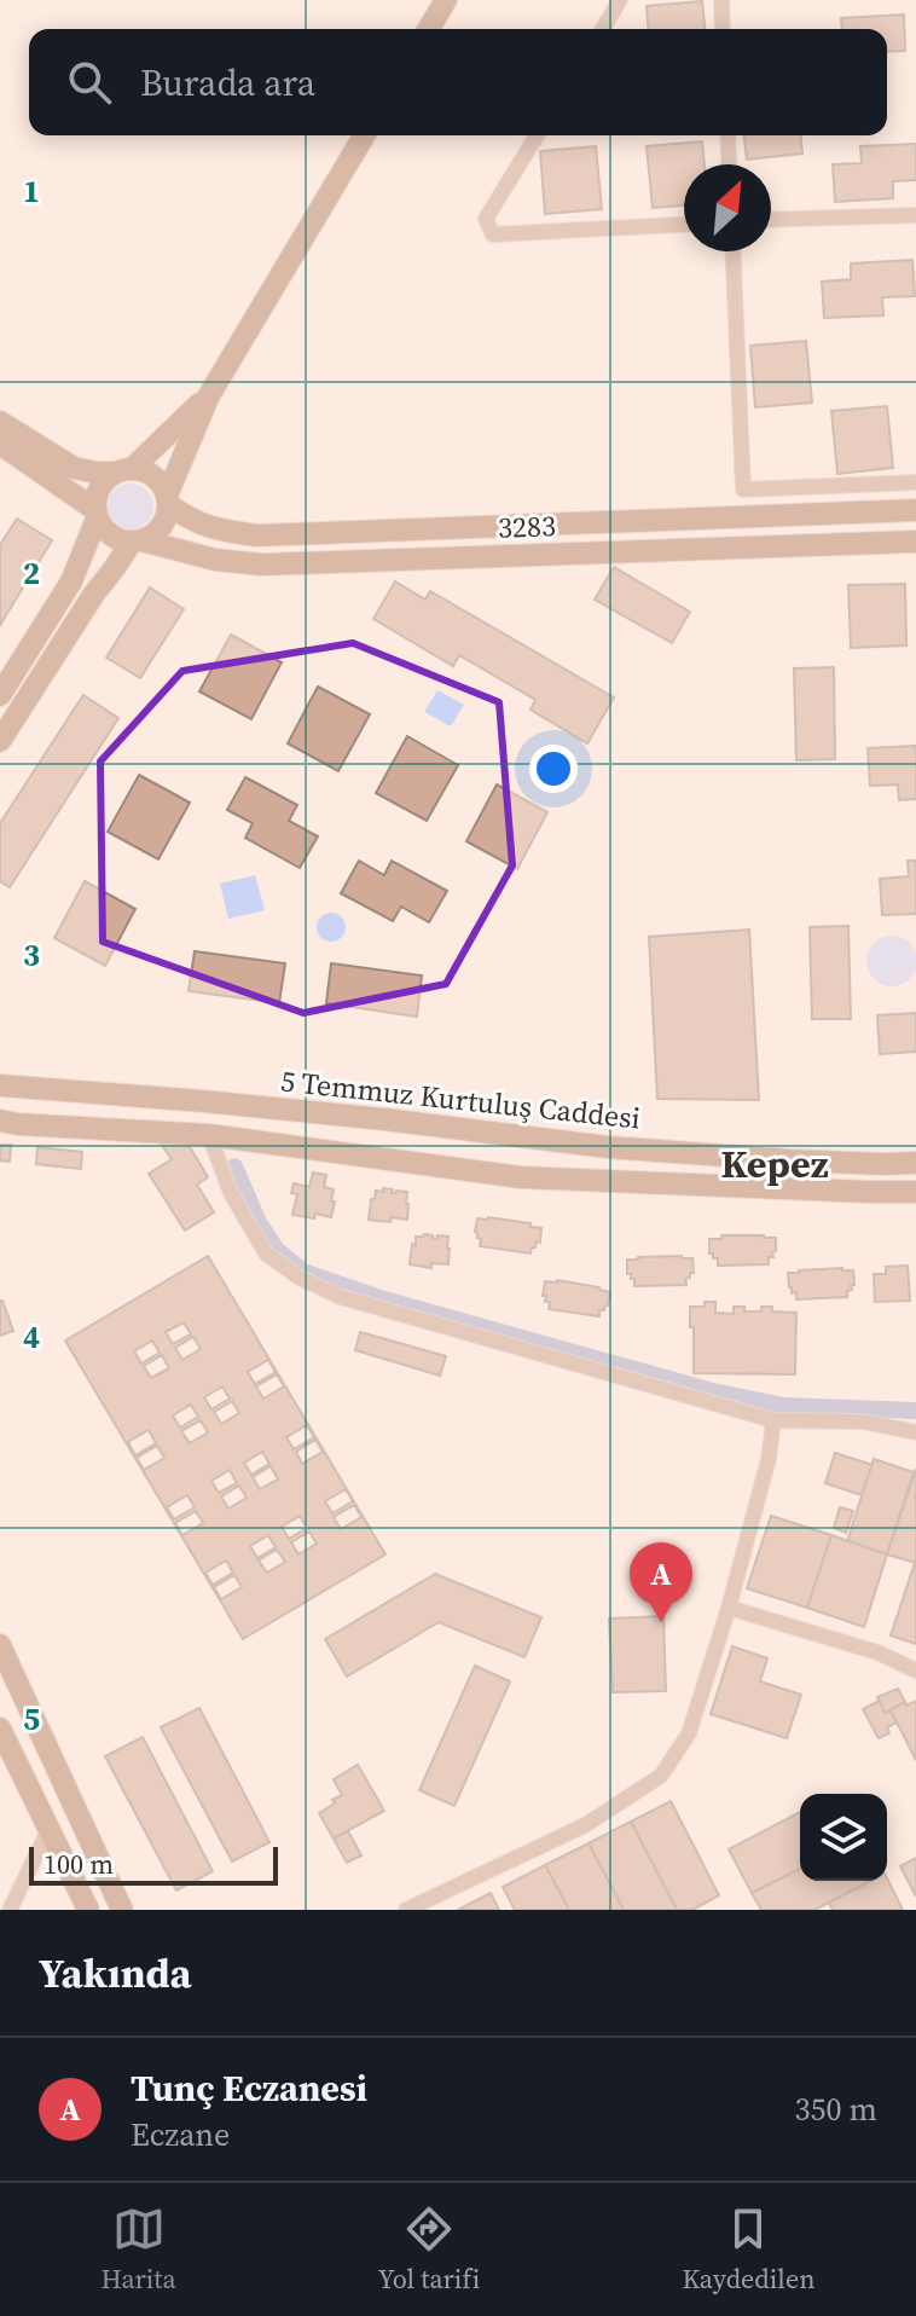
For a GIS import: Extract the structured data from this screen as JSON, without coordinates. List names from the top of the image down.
{
  "streets": {
    "street": ["3283", "5 Temmuz Kurtuluş Caddesi"]
  },
  "districts": ["Kepez"],
  "scale_bar": "100 m",
  "north": "top right",
  "page": {
    "search": "Burada ara",
    "pins": "A",
    "scale": "100 m",
    "heading": "Yakında",
    "list": [
      {
        "mark": "A",
        "name": "Tunç Eczanesi",
        "note": "Eczane",
        "value": "350 m"
      }
    ],
    "nav": ["Harita", "Yol tarifi", "Kaydedilen"]
  },
  "grid": {
    "rows": [
      "1",
      "2",
      "3",
      "4",
      "5"
    ]
  }
}
